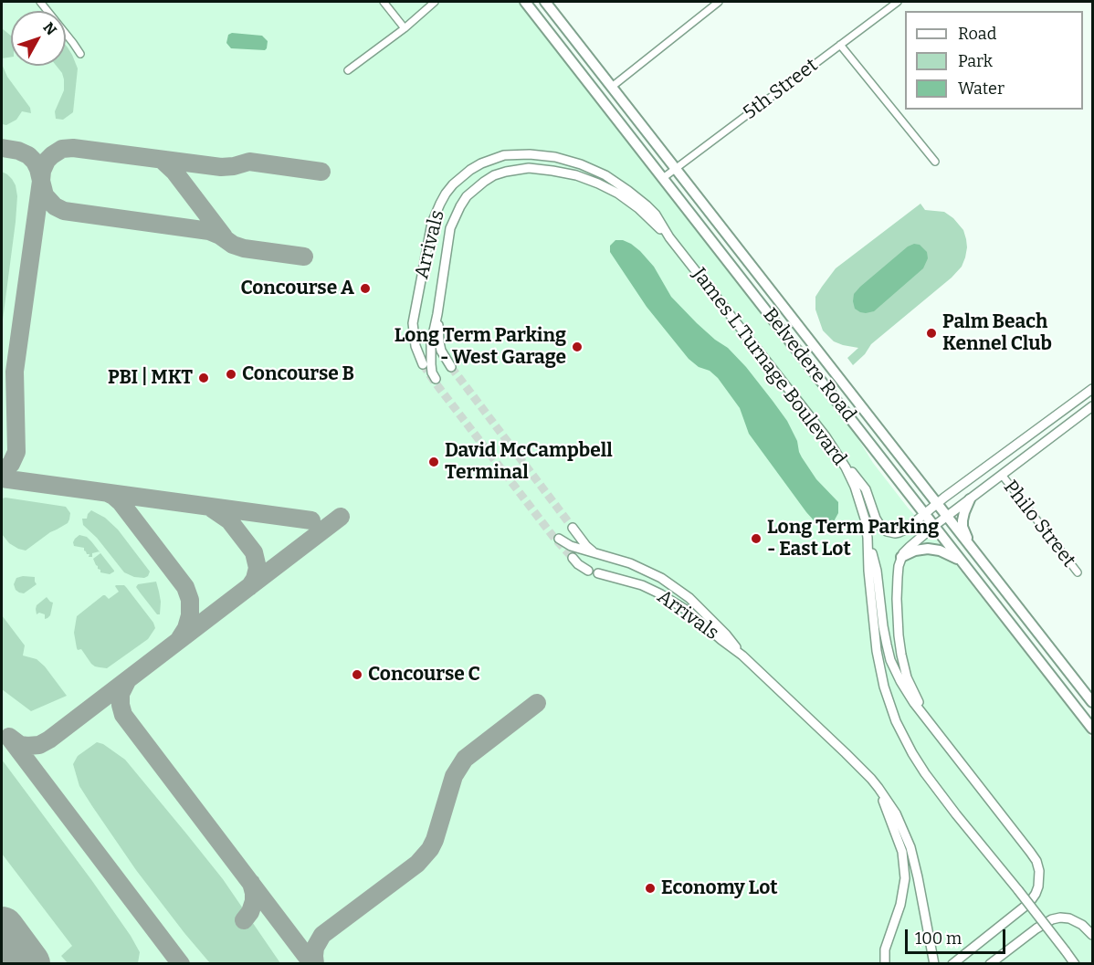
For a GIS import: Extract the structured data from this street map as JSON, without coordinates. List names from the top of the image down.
{
  "streets": {
    "main road": ["Belvedere Road"],
    "street": [
      "5th Street",
      "Arrivals",
      "James L Turnage Boulevard",
      "Philo Street"
    ]
  },
  "crossings": [
    ["5th Street", "Belvedere Road"],
    ["Arrivals", "James L Turnage Boulevard"]
  ],
  "places": [
    "Concourse A",
    "Palm Beach Kennel Club",
    "Long Term Parking - West Garage",
    "Concourse B",
    "PBI | MKT",
    "David McCampbell Terminal",
    "Long Term Parking - East Lot",
    "Concourse C",
    "Economy Lot"
  ],
  "legend": ["Road", "Park", "Water"],
  "scale_bar": "100 m",
  "north": "top right"
}
